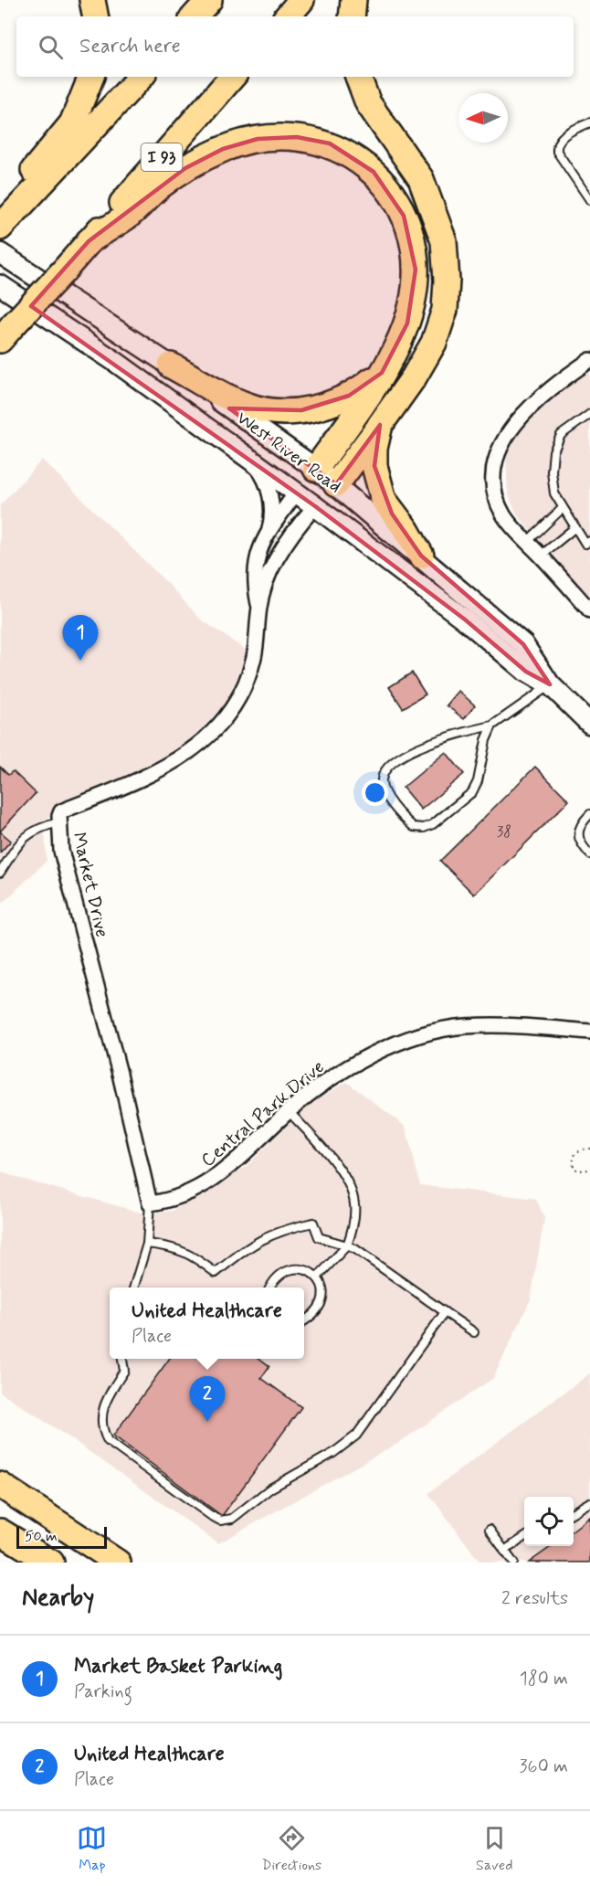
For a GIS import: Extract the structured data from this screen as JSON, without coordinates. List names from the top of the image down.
{
  "streets": {
    "highway": ["I 93"],
    "main road": ["West River Road"],
    "street": ["Market Drive", "Central Park Drive"]
  },
  "crossings": [
    ["West River Road", "Market Drive"],
    ["Market Drive", "Central Park Drive"]
  ],
  "house_numbers": ["38"],
  "scale_bar": "50 m",
  "north": "left",
  "page": {
    "search": "Search here",
    "pins": ["1", "2"],
    "popup": ["United Healthcare", "Place"],
    "scale": "50 m",
    "heading": ["Nearby", "2 results"],
    "list": [
      {
        "mark": "1",
        "name": "Market Basket Parking",
        "note": "Parking",
        "value": "180 m"
      },
      {
        "mark": "2",
        "name": "United Healthcare",
        "note": "Place",
        "value": "360 m"
      }
    ],
    "nav": ["Map", "Directions", "Saved"]
  }
}
